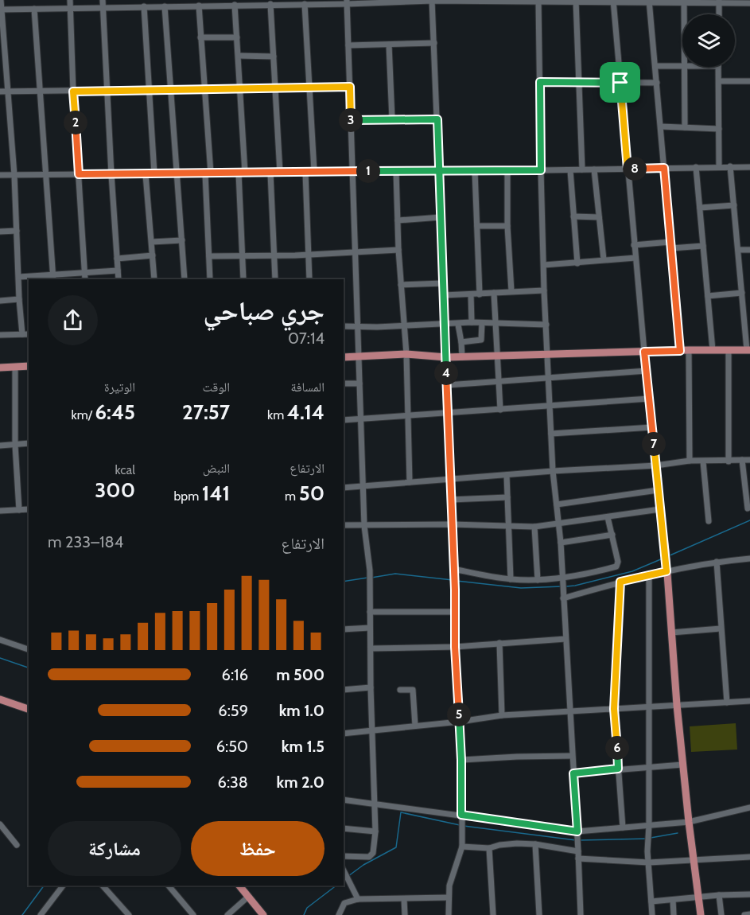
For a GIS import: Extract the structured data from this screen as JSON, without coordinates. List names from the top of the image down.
{
  "page": {
    "pins": [
      "3",
      "2",
      "8",
      "1",
      "4",
      "7",
      "5",
      "6"
    ],
    "heading": ["جري صباحي", "07:14"],
    "stats": [
      ["المسافة", "4.14 km"],
      ["الوقت", "27:57"],
      ["الوتيرة", "6:45 /km"],
      ["الارتفاع", "50 m"],
      ["النبض", "141 bpm"],
      ["kcal", "300"]
    ],
    "chart": ["الارتفاع", "184–233 m"],
    "list": [
      {
        "name": "500 m",
        "note": "6:16"
      },
      {
        "name": "1.0 km",
        "note": "6:59"
      },
      {
        "name": "1.5 km",
        "note": "6:50"
      },
      {
        "name": "2.0 km",
        "note": "6:38"
      }
    ],
    "buttons": ["حفظ", "مشاركة"]
  }
}
